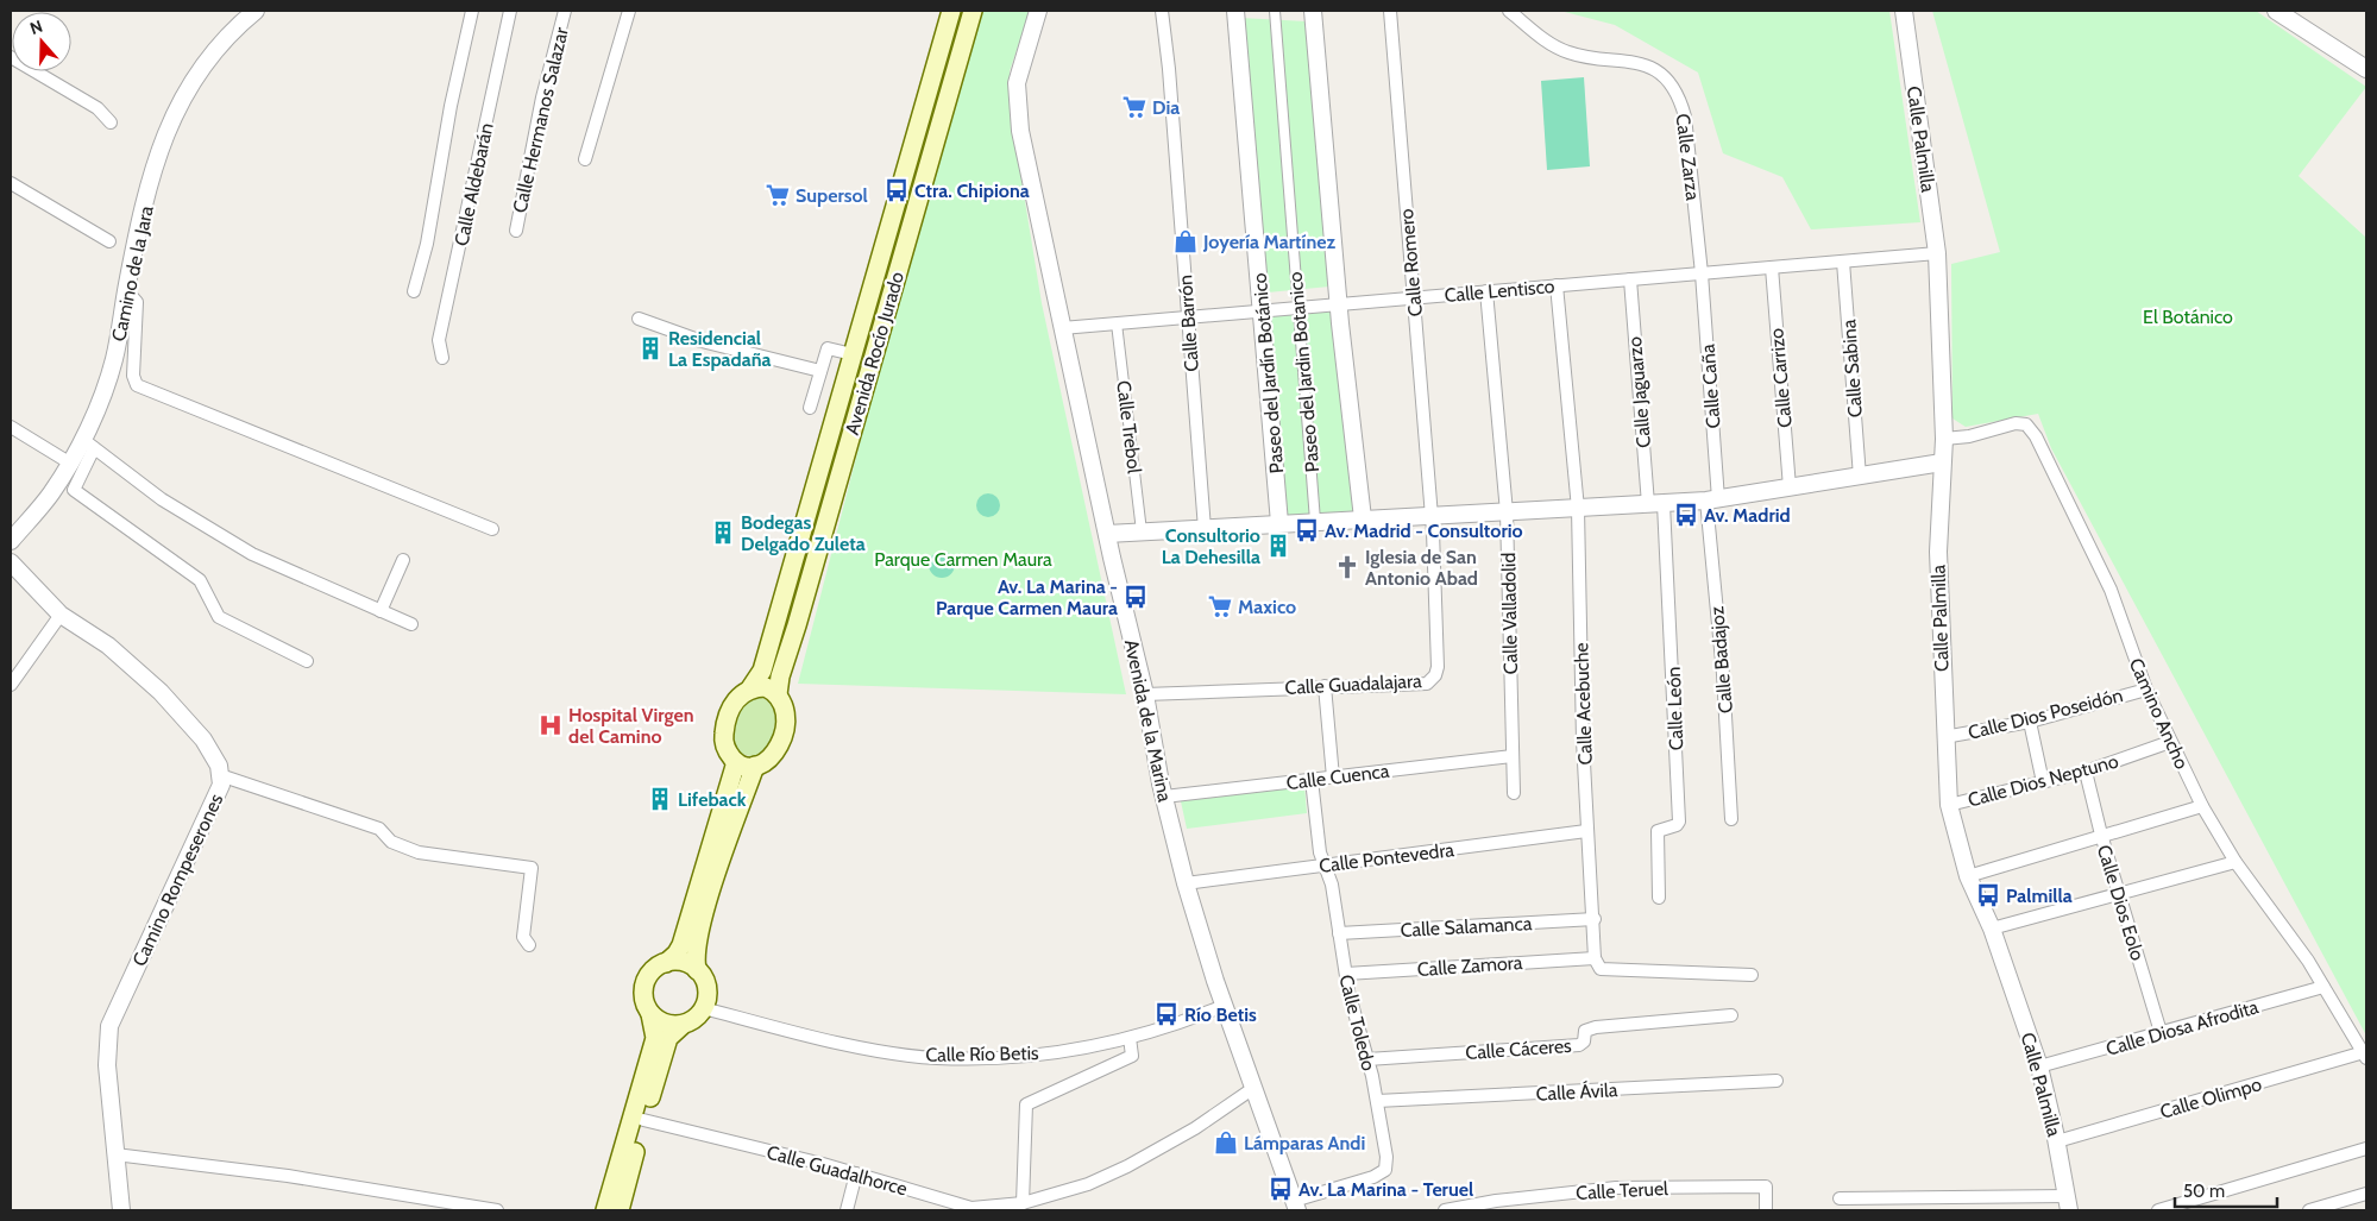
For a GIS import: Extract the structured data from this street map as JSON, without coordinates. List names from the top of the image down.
{
  "streets": {
    "main road": ["Avenida Rocío Jurado"],
    "street": [
      "Calle Hermanos Salazar",
      "Calle Palmilla",
      "Calle Zarza",
      "Calle Aldebarán",
      "Calle Romero",
      "Camino de la Jara",
      "Calle Lentisco",
      "Calle Barrón",
      "Calle Sabina",
      "Paseo del Jardin Botanico",
      "Paseo del Jardín Botánico",
      "Calle Carrizo",
      "Calle Caña",
      "Calle Jaguarzo",
      "Calle Trebol",
      "Calle Valladolid",
      "Calle Badajoz",
      "Calle Guadalajara",
      "Calle Acebuche",
      "Calle León",
      "Calle Dios Poseidón",
      "Camino Ancho",
      "Avenida de la Marina",
      "Calle Cuenca",
      "Calle Dios Neptuno",
      "Calle Pontevedra",
      "Camino Rompeserones",
      "Calle Dios Eolo",
      "Calle Salamanca",
      "Calle Zamora",
      "Calle Toledo",
      "Calle Diosa Afrodita",
      "Calle Cáceres",
      "Calle Río Betis",
      "Calle Ávila",
      "Calle Olimpo",
      "Calle Guadalhorce",
      "Calle Teruel"
    ]
  },
  "crossings": [
    ["Calle Palmilla", "Calle Lentisco"],
    ["Calle Palmilla", "Calle Dios Poseidón"],
    ["Calle Palmilla", "Camino Ancho"],
    ["Calle Palmilla", "Calle Dios Neptuno"],
    ["Calle Palmilla", "Calle Diosa Afrodita"],
    ["Calle Palmilla", "Calle Olimpo"],
    ["Calle Zarza", "Calle Lentisco"],
    ["Calle Zarza", "Calle Caña"],
    ["Calle Romero", "Calle Lentisco"],
    ["Calle Romero", "Calle Guadalajara"],
    ["Calle Lentisco", "Calle Barrón"],
    ["Calle Lentisco", "Calle Sabina"],
    ["Calle Lentisco", "Paseo del Jardin Botanico"],
    ["Calle Lentisco", "Paseo del Jardín Botánico"],
    ["Calle Lentisco", "Calle Carrizo"],
    ["Calle Lentisco", "Calle Caña"],
    ["Calle Lentisco", "Calle Jaguarzo"],
    ["Calle Lentisco", "Calle Trebol"],
    ["Calle Lentisco", "Calle Valladolid"],
    ["Calle Lentisco", "Calle Acebuche"],
    ["Calle Lentisco", "Avenida de la Marina"],
    ["Calle Caña", "Calle Badajoz"],
    ["Calle Jaguarzo", "Calle León"],
    ["Calle Valladolid", "Calle Cuenca"],
    ["Calle Guadalajara", "Avenida de la Marina"],
    ["Calle Acebuche", "Calle Pontevedra"],
    ["Calle Acebuche", "Calle Salamanca"],
    ["Calle Acebuche", "Calle Zamora"],
    ["Calle Dios Poseidón", "Camino Ancho"],
    ["Camino Ancho", "Calle Dios Neptuno"],
    ["Camino Ancho", "Calle Diosa Afrodita"],
    ["Camino Ancho", "Calle Olimpo"],
    ["Avenida de la Marina", "Calle Cuenca"],
    ["Avenida de la Marina", "Calle Pontevedra"],
    ["Avenida de la Marina", "Calle Toledo"],
    ["Avenida de la Marina", "Calle Río Betis"],
    ["Avenida de la Marina", "Calle Guadalhorce"],
    ["Calle Cuenca", "Calle Toledo"],
    ["Calle Dios Neptuno", "Calle Dios Eolo"],
    ["Calle Pontevedra", "Calle Toledo"],
    ["Calle Dios Eolo", "Calle Diosa Afrodita"],
    ["Calle Salamanca", "Calle Toledo"],
    ["Calle Zamora", "Calle Toledo"],
    ["Calle Toledo", "Calle Cáceres"],
    ["Calle Toledo", "Calle Ávila"]
  ],
  "parks": ["El Botánico", "Parque Carmen Maura"],
  "places": {
    "supermarket": ["Dia", "Supersol", "Maxico"],
    "bus stop": [
      "Ctra. Chipiona",
      "Av. Madrid",
      "Av. Madrid - Consultorio",
      "Av. La Marina - Parque Carmen Maura",
      "Palmilla",
      "Río Betis",
      "Av. La Marina - Teruel"
    ],
    "shop": ["Joyería Martínez", "Lámparas Andi"],
    "building": [
      "Residencial La Espadaña",
      "Bodegas Delgado Zuleta",
      "Consultorio La Dehesilla",
      "Lifeback"
    ],
    "church": ["Iglesia de San Antonio Abad"],
    "hospital": ["Hospital Virgen del Camino"]
  },
  "scale_bar": "50 m",
  "north": "top"
}
